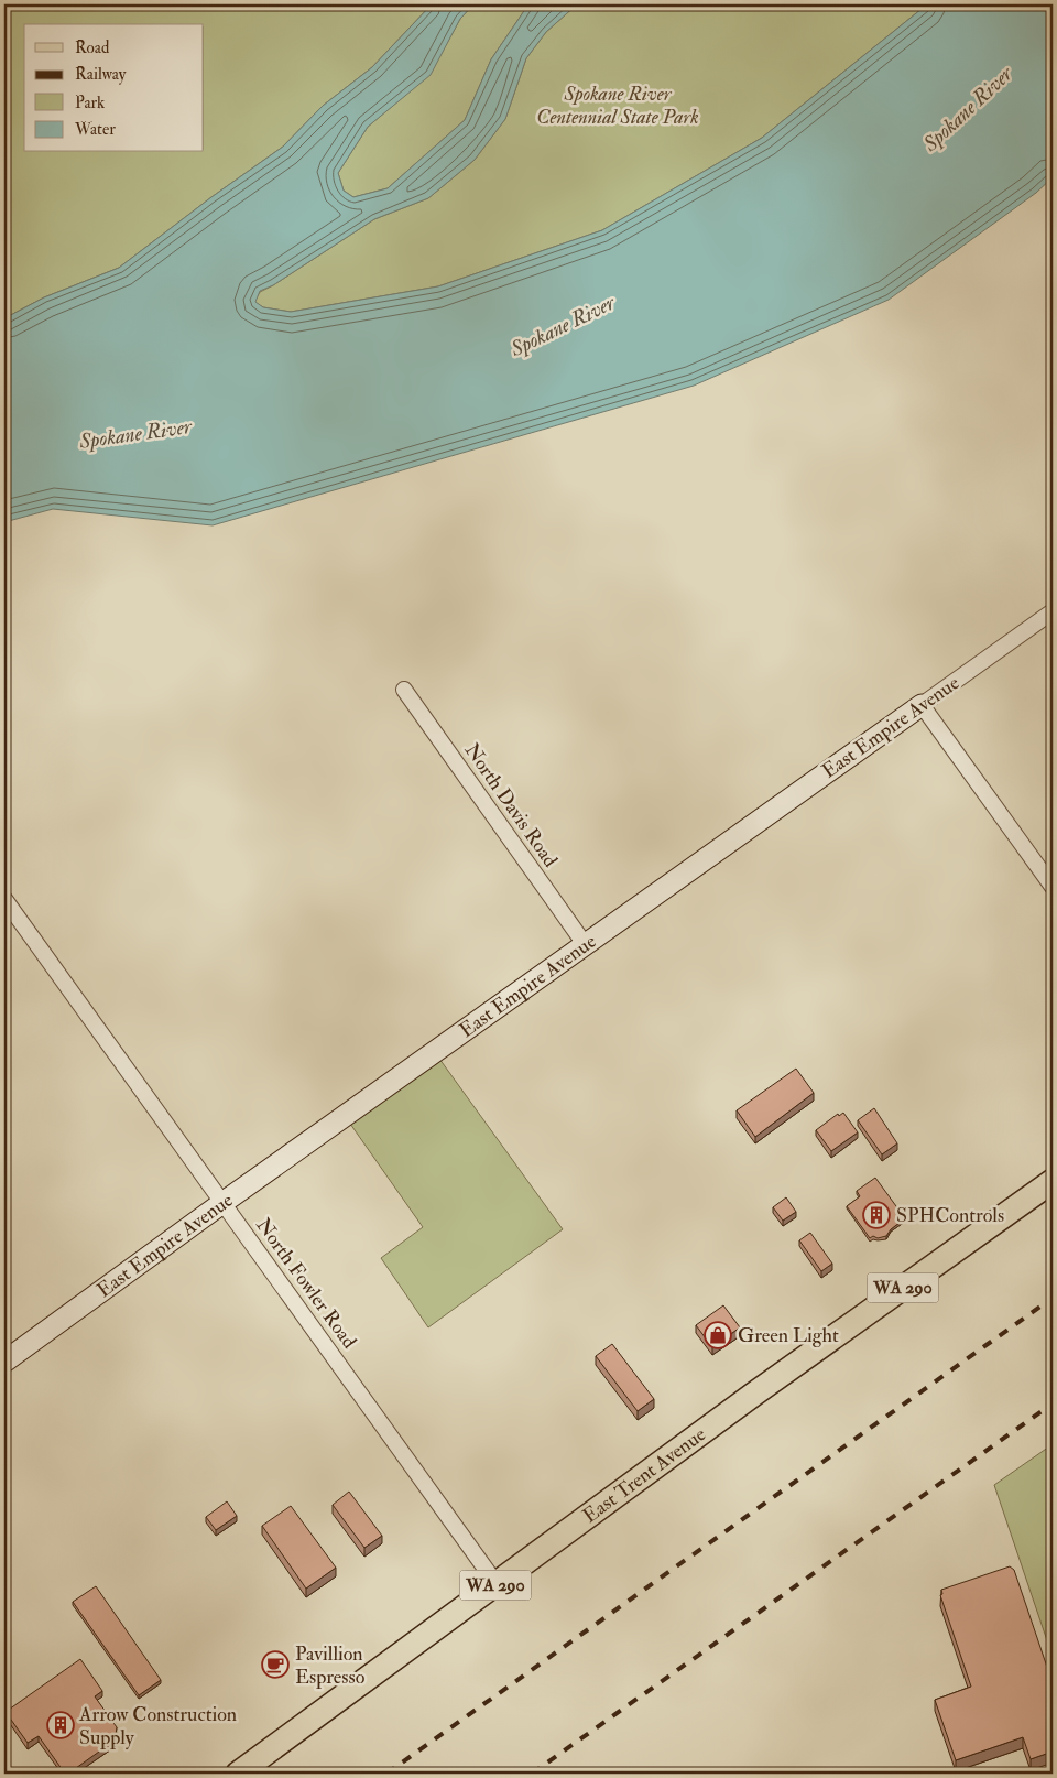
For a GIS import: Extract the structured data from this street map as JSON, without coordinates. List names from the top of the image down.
{
  "streets": {
    "main road": ["WA 290", "East Trent Avenue"],
    "street": ["East Empire Avenue", "North Davis Road", "North Fowler Road"]
  },
  "crossings": [
    ["East Empire Avenue", "North Davis Road"],
    ["East Empire Avenue", "North Fowler Road"],
    ["North Fowler Road", "East Trent Avenue"]
  ],
  "water": ["Spokane River"],
  "parks": ["Spokane River Centennial State Park"],
  "places": {
    "building": ["SPHControls", "Arrow Construction Supply"],
    "shop": ["Green Light"],
    "cafe": ["Pavillion Espresso"]
  },
  "legend": [
    "Road",
    "Railway",
    "Park",
    "Water"
  ]
}
